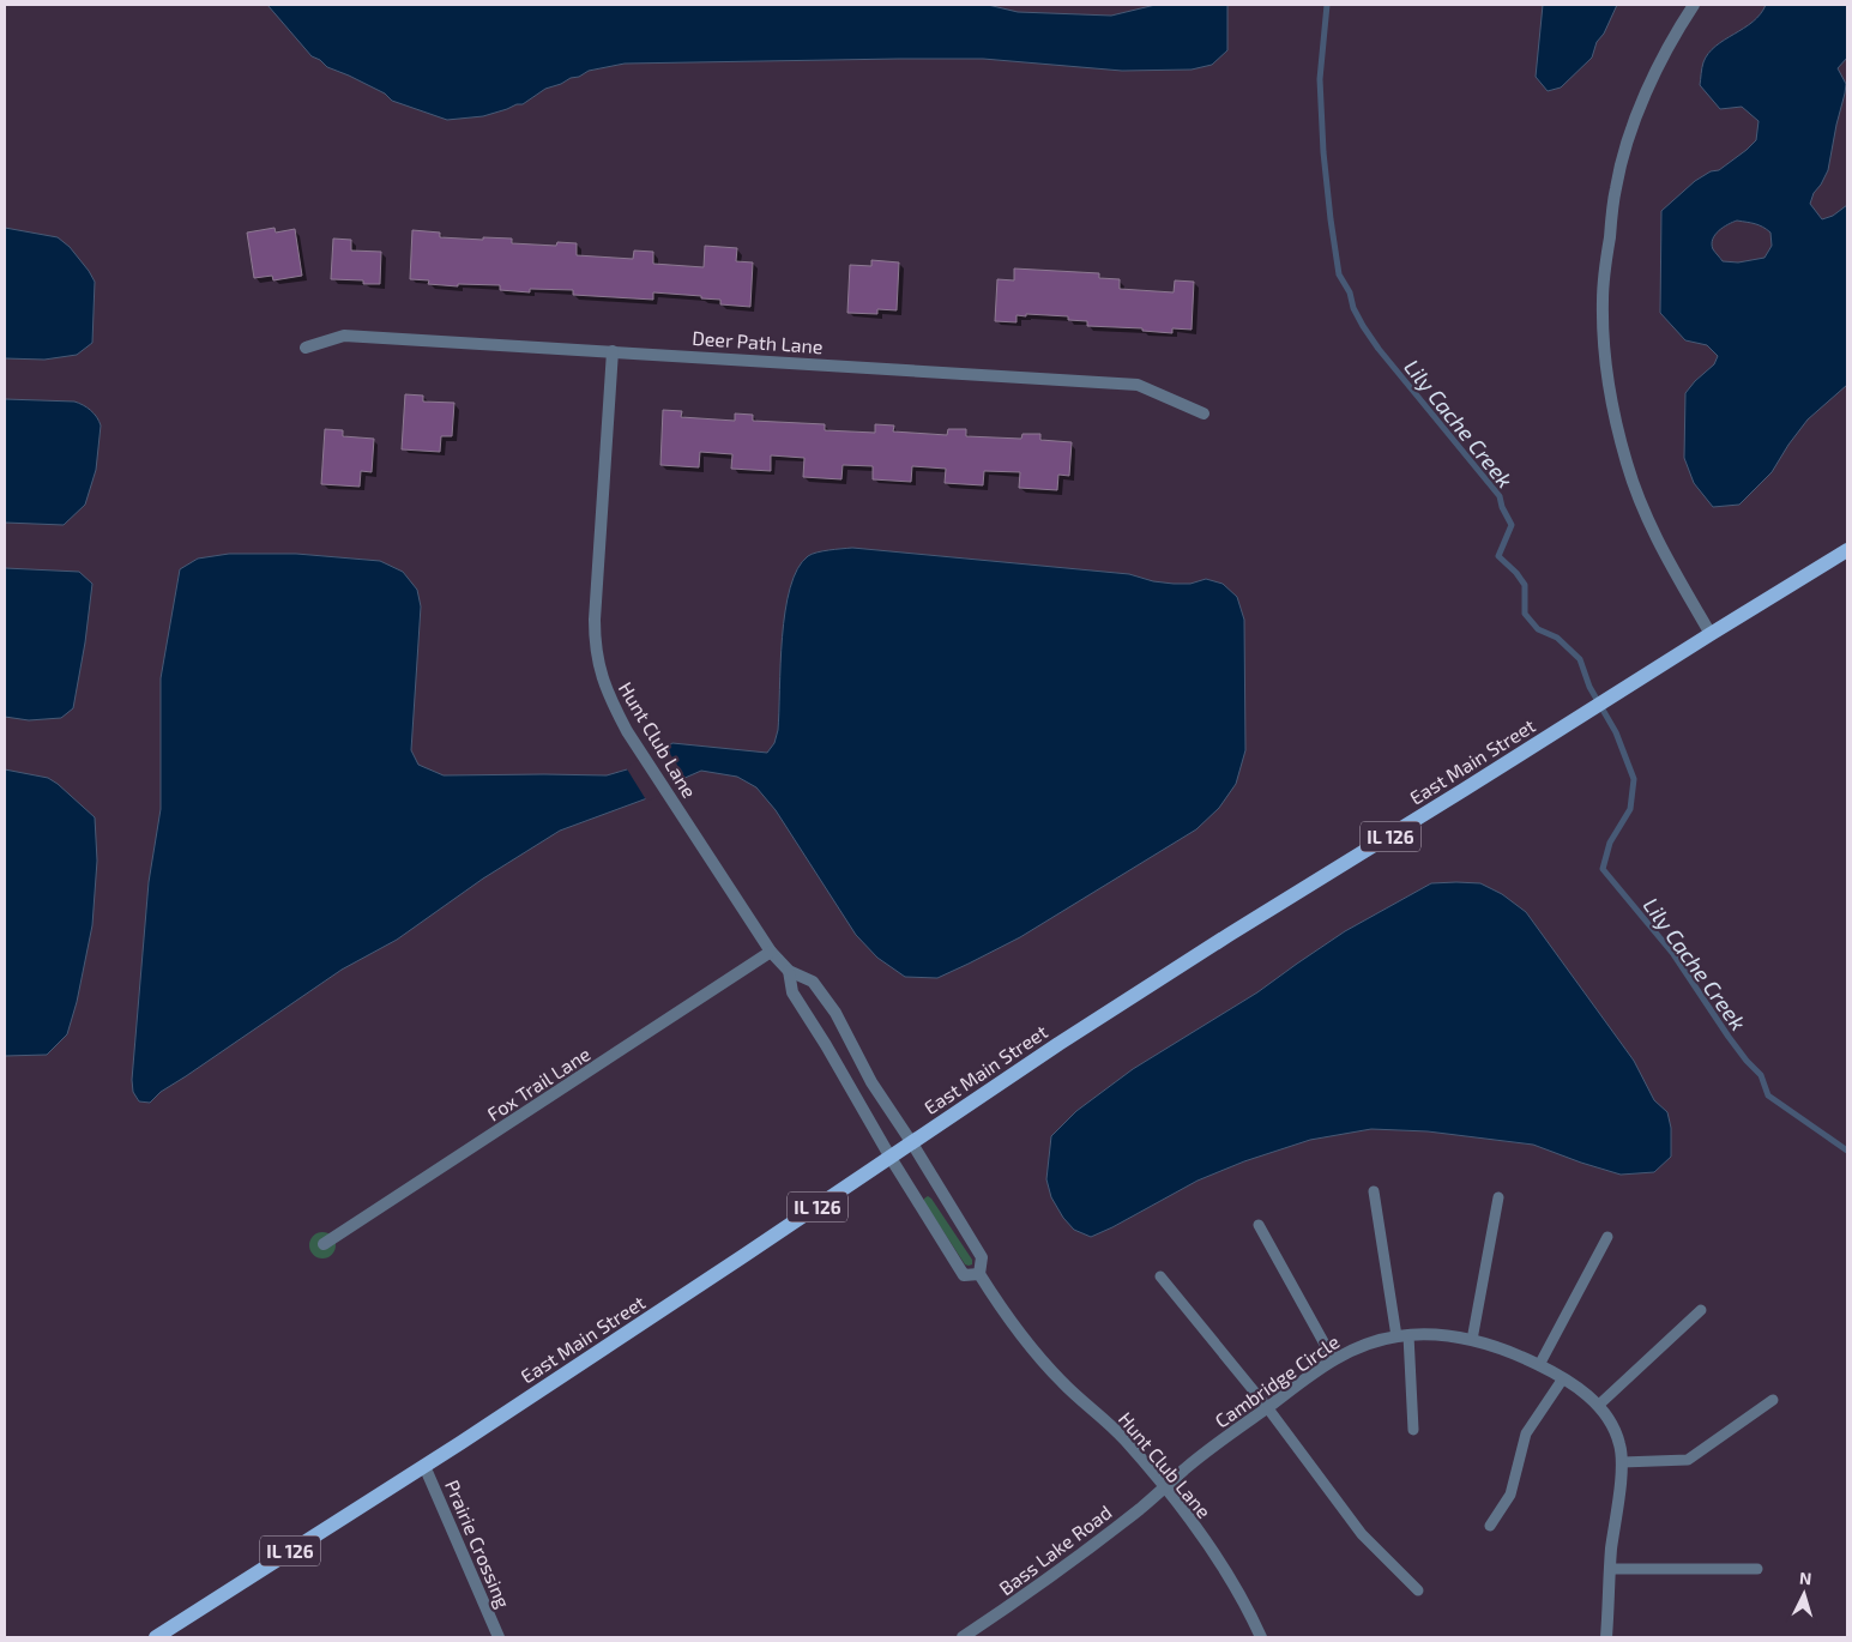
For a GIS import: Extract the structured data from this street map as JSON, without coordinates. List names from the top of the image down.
{
  "streets": {
    "main road": ["East Main Street", "IL 126"],
    "street": [
      "Deer Path Lane",
      "Hunt Club Lane",
      "Fox Trail Lane",
      "Cambridge Circle",
      "Prairie Crossing",
      "Bass Lake Road"
    ]
  },
  "crossings": [
    ["Deer Path Lane", "Hunt Club Lane"],
    ["Hunt Club Lane", "East Main Street"],
    ["Hunt Club Lane", "Fox Trail Lane"],
    ["Hunt Club Lane", "Cambridge Circle"],
    ["Hunt Club Lane", "Bass Lake Road"],
    ["East Main Street", "Prairie Crossing"],
    ["Cambridge Circle", "Bass Lake Road"]
  ],
  "water": ["Lily Cache Creek"],
  "north": "top"
}
